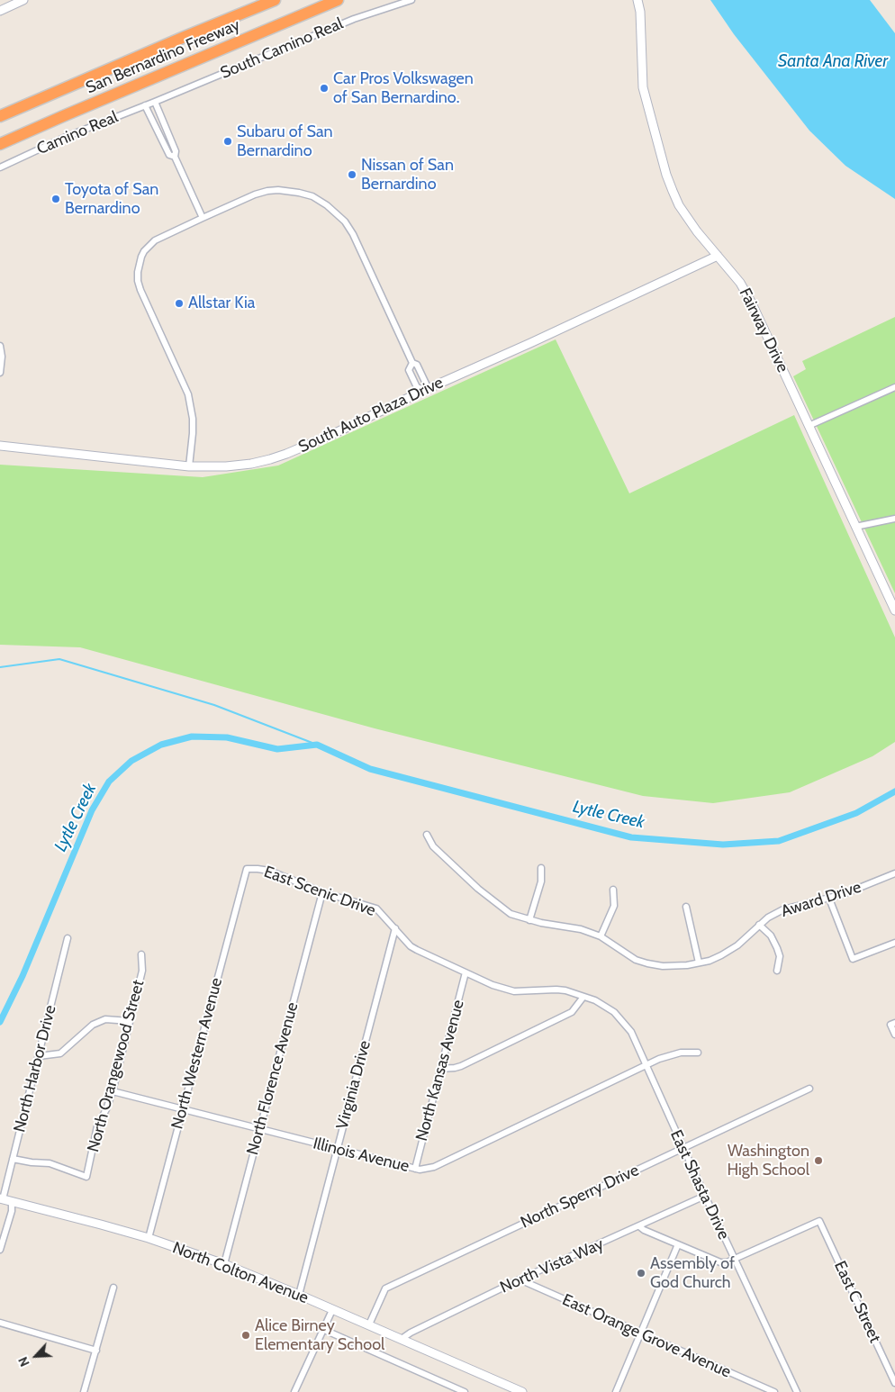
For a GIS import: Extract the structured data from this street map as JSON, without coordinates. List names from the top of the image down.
{
  "streets": {
    "highway": ["San Bernardino Freeway"],
    "street": [
      "South Camino Real",
      "Camino Real",
      "Fairway Drive",
      "South Auto Plaza Drive",
      "East Scenic Drive",
      "Award Drive",
      "North Western Avenue",
      "North Orangewood Street",
      "North Harbor Drive",
      "North Kansas Avenue",
      "North Florence Avenue",
      "Virginia Drive",
      "Illinois Avenue",
      "East Shasta Drive",
      "North Sperry Drive",
      "North Vista Way",
      "North Colton Avenue",
      "East C Street",
      "East Orange Grove Avenue"
    ]
  },
  "crossings": [
    ["South Camino Real", "Camino Real"],
    ["Fairway Drive", "South Auto Plaza Drive"],
    ["East Scenic Drive", "North Western Avenue"],
    ["East Scenic Drive", "North Kansas Avenue"],
    ["East Scenic Drive", "North Florence Avenue"],
    ["East Scenic Drive", "Virginia Drive"],
    ["East Scenic Drive", "East Shasta Drive"],
    ["North Western Avenue", "Illinois Avenue"],
    ["North Western Avenue", "North Colton Avenue"],
    ["North Orangewood Street", "North Harbor Drive"],
    ["North Orangewood Street", "Illinois Avenue"],
    ["North Harbor Drive", "North Colton Avenue"],
    ["North Kansas Avenue", "Illinois Avenue"],
    ["North Florence Avenue", "Illinois Avenue"],
    ["North Florence Avenue", "North Colton Avenue"],
    ["Virginia Drive", "Illinois Avenue"],
    ["Virginia Drive", "North Colton Avenue"],
    ["Illinois Avenue", "East Shasta Drive"],
    ["East Shasta Drive", "North Sperry Drive"],
    ["East Shasta Drive", "North Vista Way"],
    ["East Shasta Drive", "East C Street"],
    ["North Sperry Drive", "North Colton Avenue"],
    ["North Vista Way", "North Colton Avenue"],
    ["North Vista Way", "East Orange Grove Avenue"]
  ],
  "water": ["Santa Ana River", "Lytle Creek"],
  "places": [
    "Car Pros Volkswagen of San Bernardino.",
    "Subaru of San Bernardino",
    "Nissan of San Bernardino",
    "Toyota of San Bernardino",
    "Allstar Kia",
    "Washington High School",
    "Assembly of God Church",
    "Alice Birney Elementary School"
  ],
  "north": "bottom left"
}
